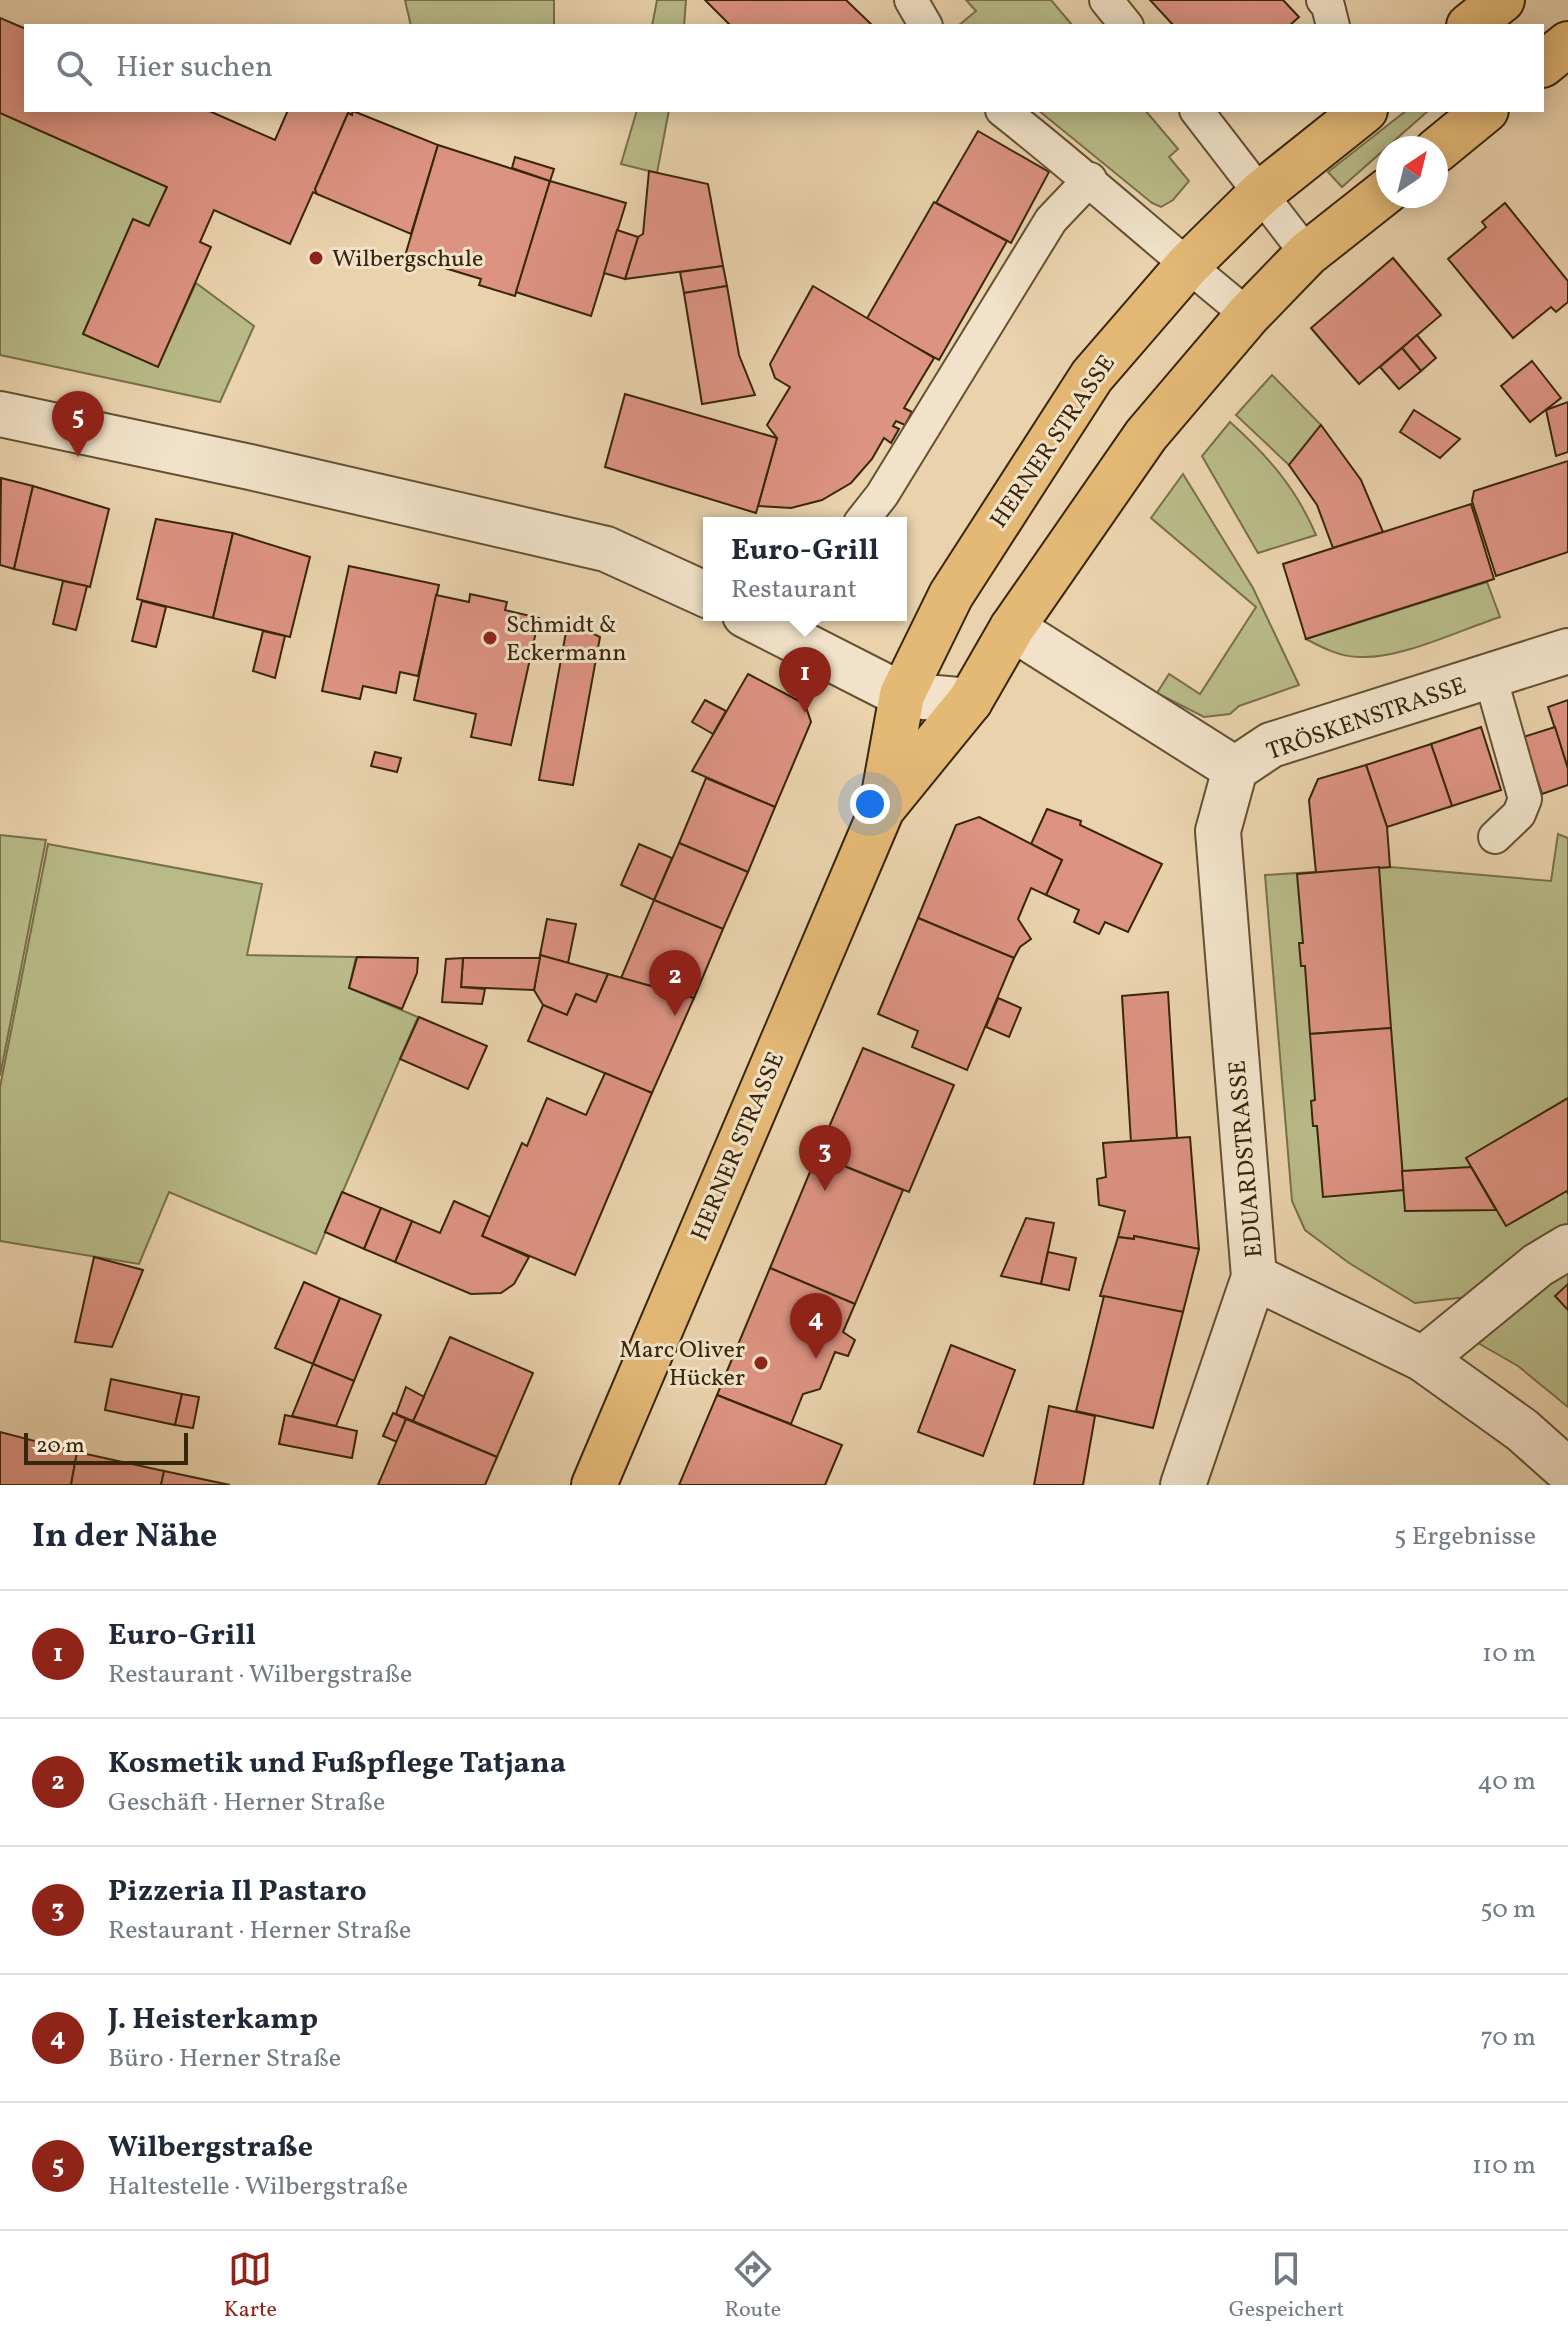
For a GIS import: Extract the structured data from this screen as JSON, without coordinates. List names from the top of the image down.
{
  "streets": {
    "main road": ["HERNER STRASSE"],
    "street": ["TRÖSKENSTRASSE", "EDUARDSTRASSE"]
  },
  "crossings": [
    ["HERNER STRASSE", "TRÖSKENSTRASSE"],
    ["TRÖSKENSTRASSE", "EDUARDSTRASSE"]
  ],
  "places": ["Wilbergschule", "Schmidt & Eckermann", "Marc Oliver Hücker"],
  "scale_bar": "20 m",
  "north": "top right",
  "page": {
    "search": "Hier suchen",
    "pins": [
      "5",
      "1",
      "2",
      "3",
      "4"
    ],
    "popup": ["Euro-Grill", "Restaurant"],
    "scale": "20 m",
    "heading": ["In der Nähe", "5 Ergebnisse"],
    "list": [
      {
        "mark": "1",
        "name": "Euro-Grill",
        "note": "Restaurant · Wilbergstraße",
        "value": "10 m"
      },
      {
        "mark": "2",
        "name": "Kosmetik und Fußpflege Tatjana",
        "note": "Geschäft · Herner Straße",
        "value": "40 m"
      },
      {
        "mark": "3",
        "name": "Pizzeria Il Pastaro",
        "note": "Restaurant · Herner Straße",
        "value": "50 m"
      },
      {
        "mark": "4",
        "name": "J. Heisterkamp",
        "note": "Büro · Herner Straße",
        "value": "70 m"
      },
      {
        "mark": "5",
        "name": "Wilbergstraße",
        "note": "Haltestelle · Wilbergstraße",
        "value": "110 m"
      }
    ],
    "nav": ["Karte", "Route", "Gespeichert"]
  }
}
